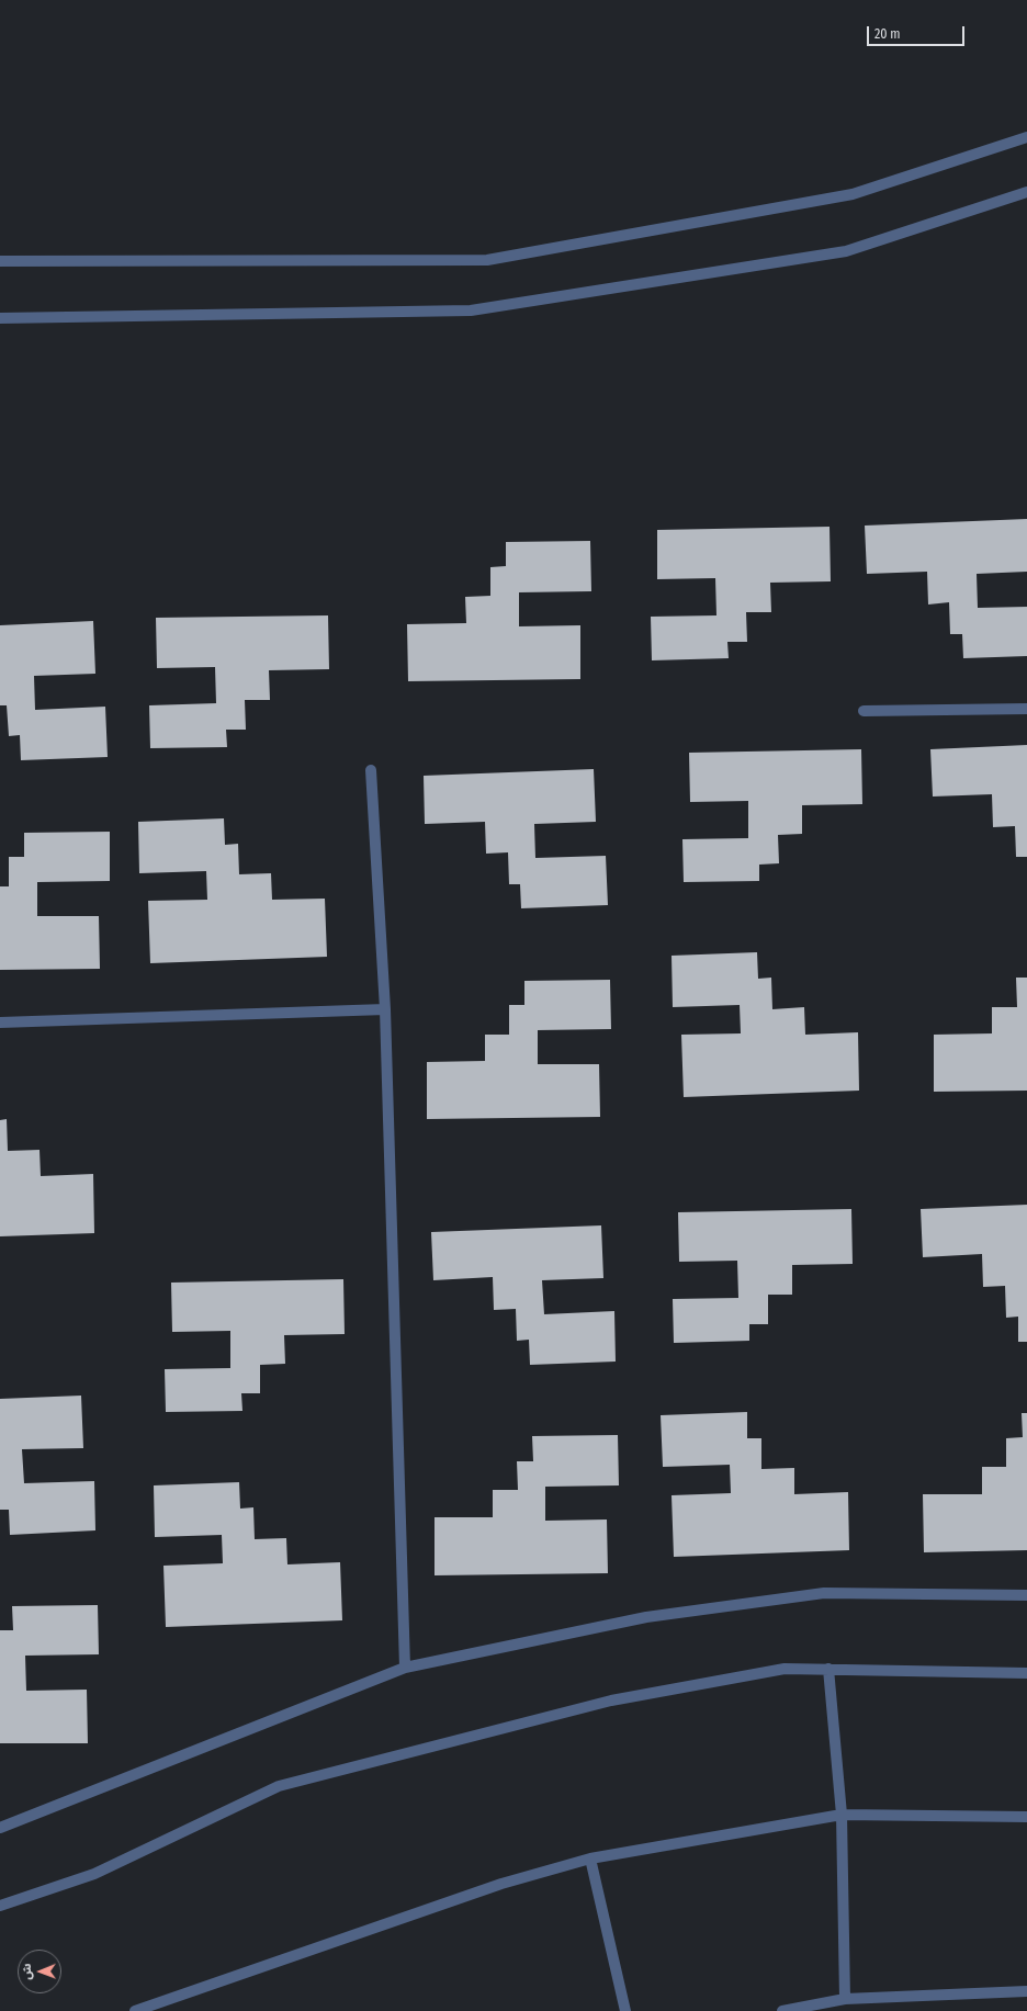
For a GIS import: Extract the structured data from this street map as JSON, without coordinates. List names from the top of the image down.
{
  "scale_bar": "20 m",
  "north": "left"
}
